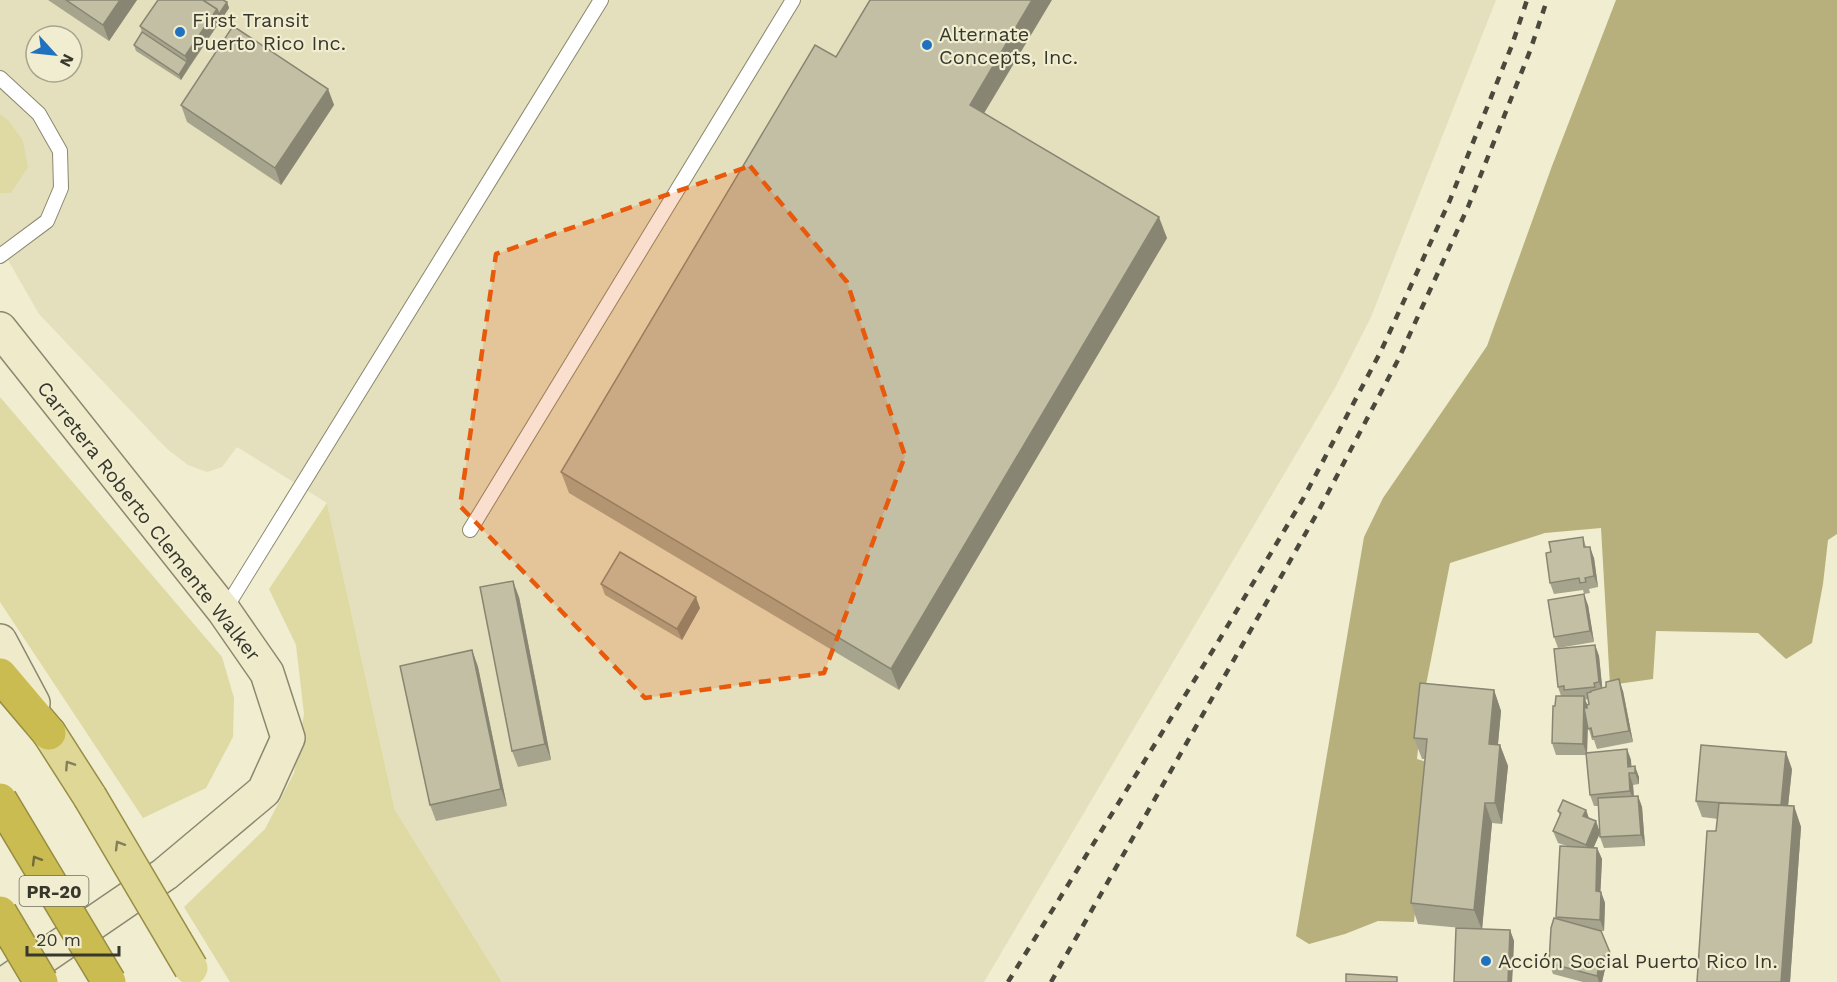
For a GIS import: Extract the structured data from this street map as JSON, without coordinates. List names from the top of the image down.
{
  "streets": {
    "highway": ["PR-20"],
    "main road": ["Carretera Roberto Clemente Walker"]
  },
  "places": ["First Transit Puerto Rico Inc.", "Alternate Concepts, Inc.", "Acción Social Puerto Rico In."],
  "scale_bar": "20 m",
  "north": "bottom right"
}
